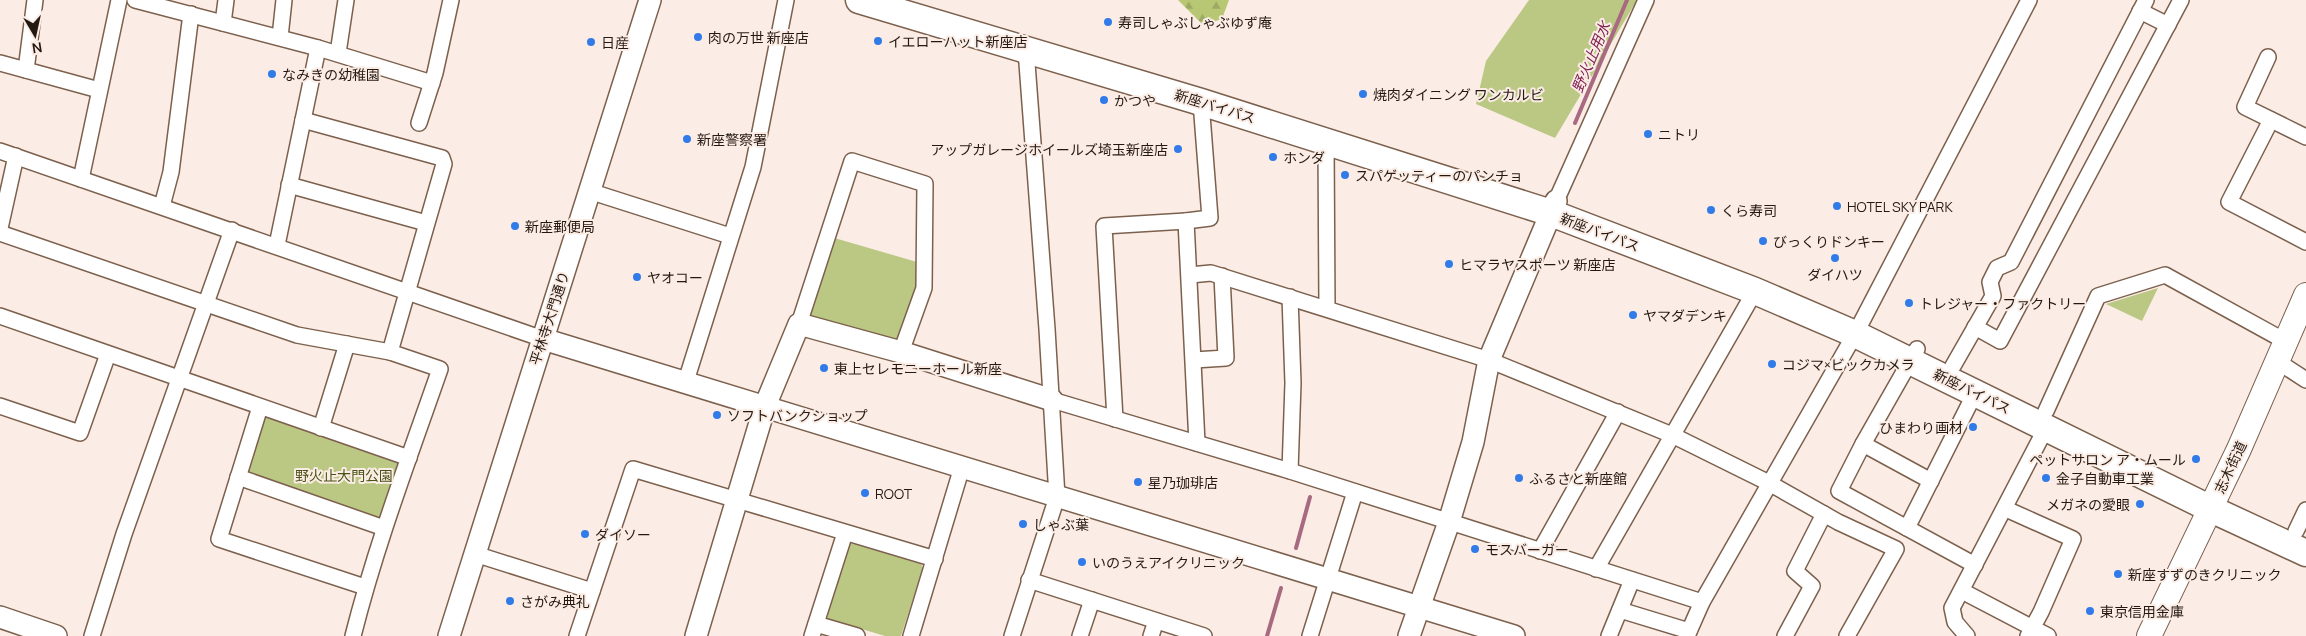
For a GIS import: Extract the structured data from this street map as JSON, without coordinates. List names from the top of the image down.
{
  "streets": {
    "highway": ["新座バイパス"],
    "main road": ["志木街道"],
    "street": ["平林寺大門通り"]
  },
  "crossings": [
    ["新座バイパス", "志木街道"]
  ],
  "water": ["野火止用水"],
  "parks": ["野火止大門公園"],
  "places": [
    "寿司しゃぶしゃぶゆず庵",
    "肉の万世 新座店",
    "イエローハット新座店",
    "日産",
    "なみきの幼稚園",
    "焼肉ダイニング ワンカルビ",
    "かつや",
    "ニトリ",
    "新座警察署",
    "アップガレージホイールズ埼玉新座店",
    "ホンダ",
    "スパゲッティーのパンチョ",
    "HOTEL SKY PARK",
    "くら寿司",
    "新座郵便局",
    "びっくりドンキー",
    "ダイハツ",
    "ヒマラヤスポーツ 新座店",
    "ヤオコー",
    "トレジャー・ファクトリー",
    "ヤマダデンキ",
    "コジマ×ビックカメラ",
    "東上セレモニーホール新座",
    "ソフトバンクショップ",
    "ひまわり画材",
    "ペットサロン ア・ムール",
    "ふるさと新座館",
    "金子自動車工業",
    "星乃珈琲店",
    "ROOT",
    "メガネの愛眼",
    "しゃぶ葉",
    "ダイソー",
    "モスバーガー",
    "いのうえアイクリニック",
    "新座すずのきクリニック",
    "さがみ典礼",
    "東京信用金庫"
  ],
  "north": "bottom"
}
